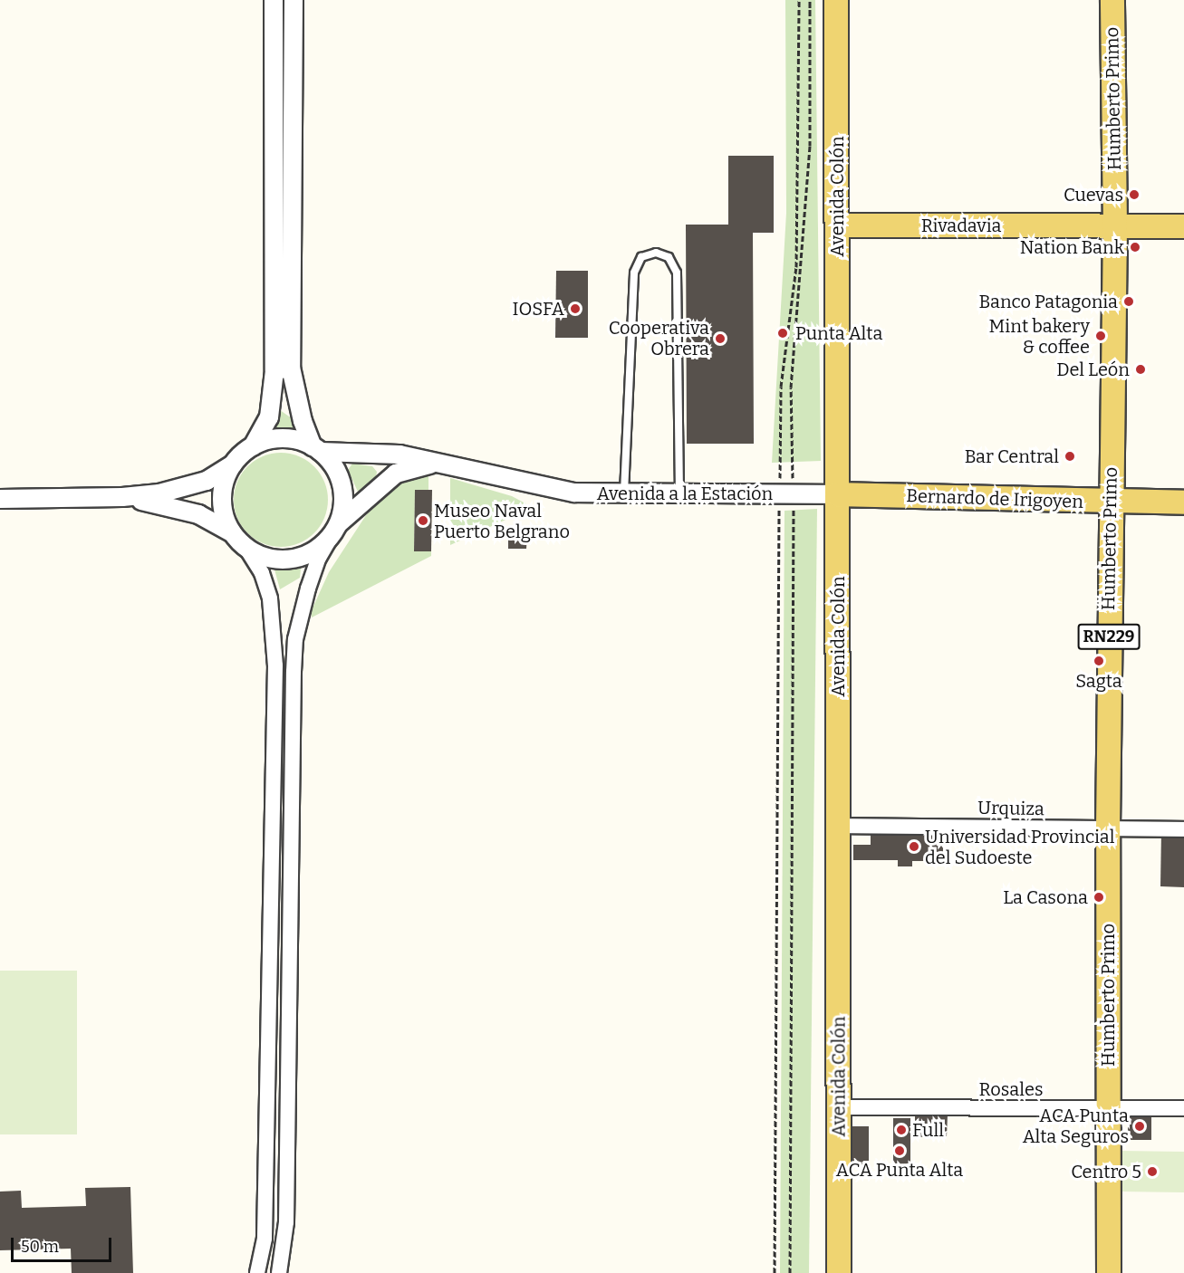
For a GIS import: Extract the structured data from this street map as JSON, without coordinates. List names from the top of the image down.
{
  "streets": {
    "main road": [
      "Humberto Primo",
      "Avenida Colón",
      "Rivadavia",
      "Bernardo de Irigoyen",
      "RN229"
    ],
    "street": ["Avenida a la Estación", "Urquiza", "Rosales"]
  },
  "crossings": [
    ["Humberto Primo", "Rivadavia"],
    ["Humberto Primo", "Bernardo de Irigoyen"],
    ["Humberto Primo", "Urquiza"],
    ["Humberto Primo", "Rosales"],
    ["Avenida Colón", "Rivadavia"],
    ["Avenida Colón", "Avenida a la Estación"],
    ["Avenida Colón", "Bernardo de Irigoyen"],
    ["Avenida Colón", "Urquiza"],
    ["Avenida Colón", "Rosales"],
    ["Avenida a la Estación", "Bernardo de Irigoyen"]
  ],
  "places": [
    "Cuevas",
    "Nation Bank",
    "Banco Patagonia",
    "IOSFA",
    "Punta Alta",
    "Mint bakery & coffee",
    "Cooperativa Obrera",
    "Del León",
    "Bar Central",
    "Museo Naval Puerto Belgrano",
    "Sagta",
    "Universidad Provincial del Sudoeste",
    "La Casona",
    "ACA Punta Alta Seguros",
    "Full",
    "ACA Punta Alta",
    "Centro 5"
  ],
  "scale_bar": "50 m"
}
